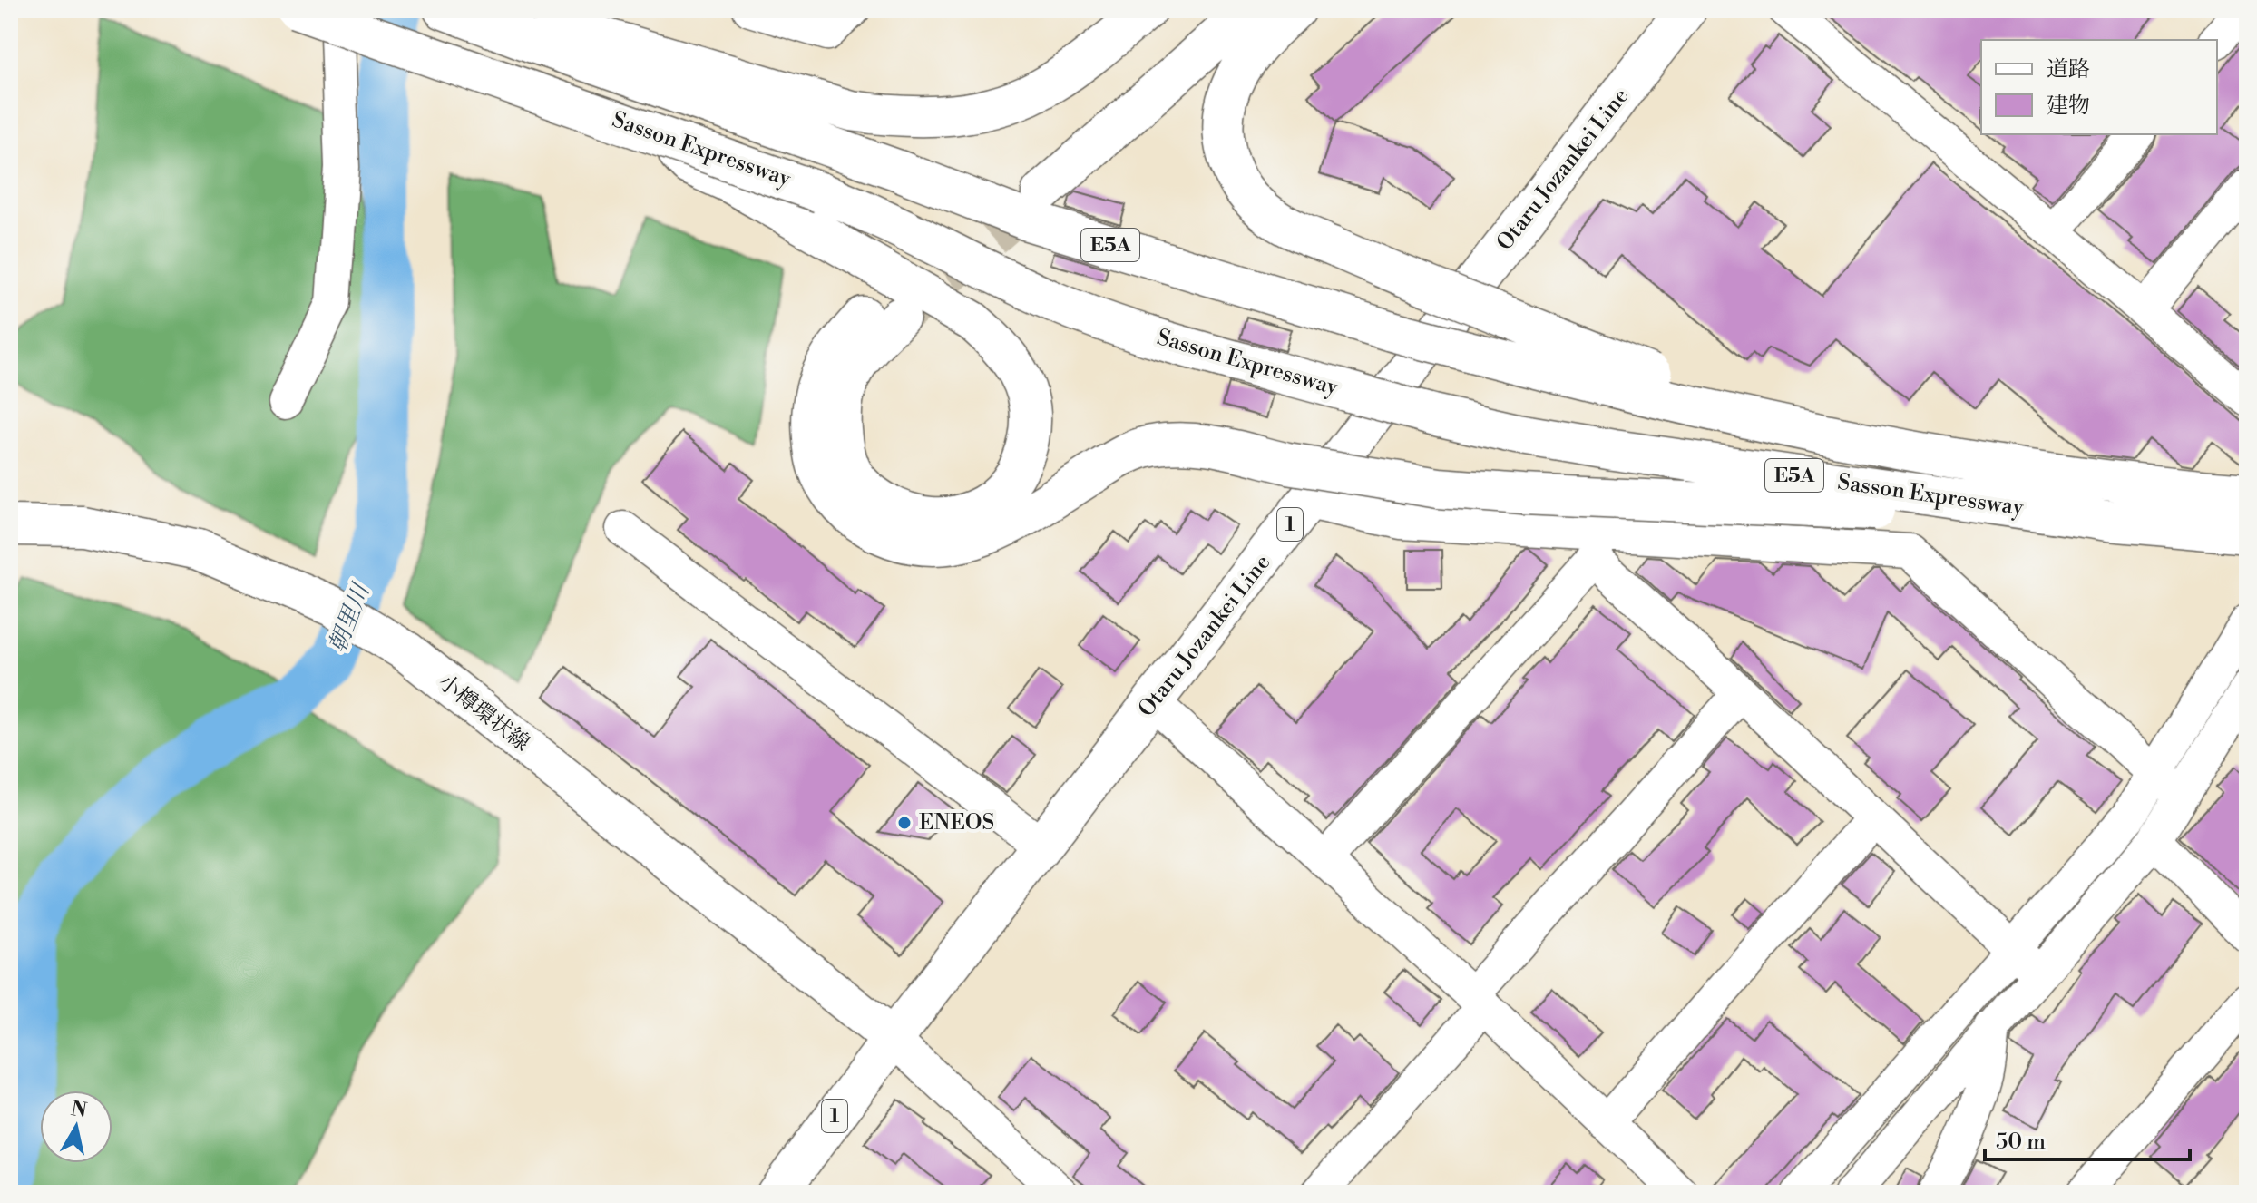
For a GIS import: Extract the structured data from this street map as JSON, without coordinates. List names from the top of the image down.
{
  "streets": {
    "main road": [
      "Sasson Expressway",
      "Otaru Jozankei Line",
      "E5A",
      "1",
      "小樽環状線"
    ]
  },
  "crossings": [
    ["Otaru Jozankei Line", "小樽環状線"]
  ],
  "water": ["朝里川"],
  "places": ["ENEOS"],
  "legend": ["道路", "建物"],
  "scale_bar": "50 m",
  "north": "top"
}
